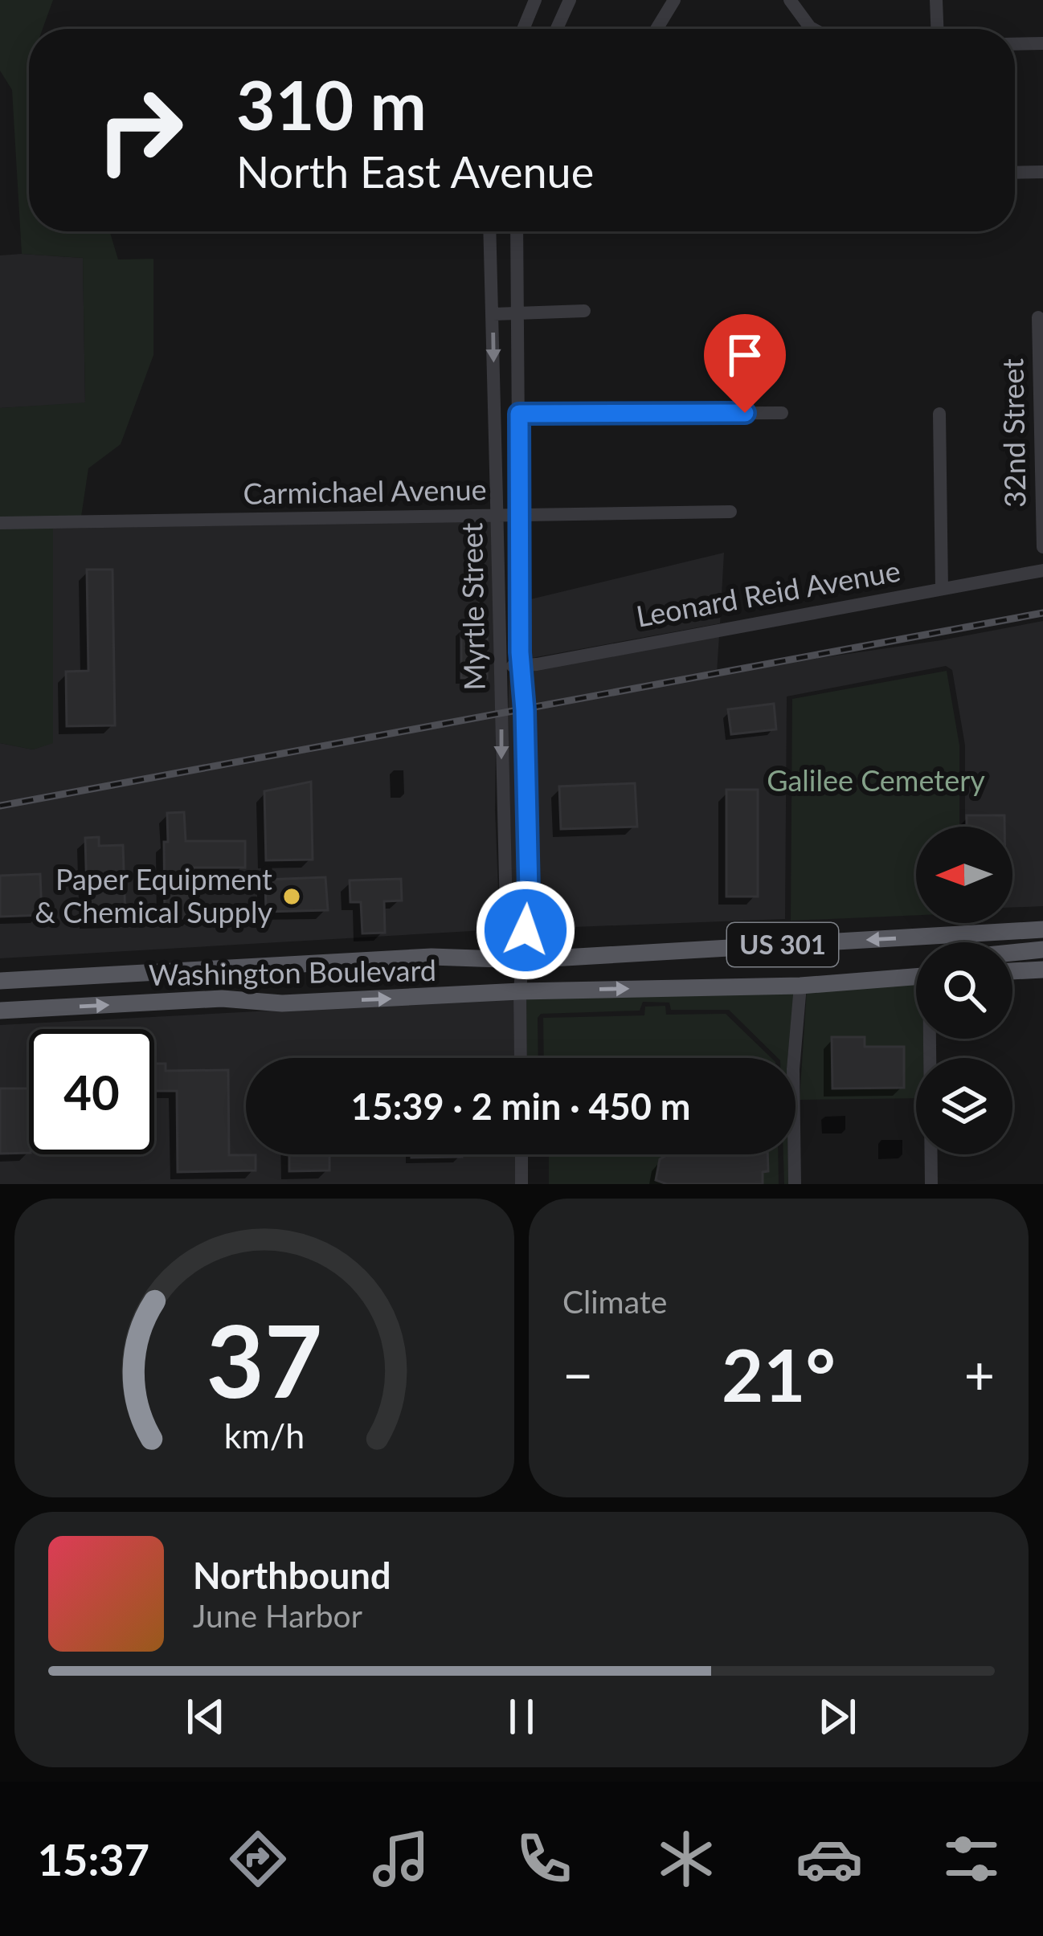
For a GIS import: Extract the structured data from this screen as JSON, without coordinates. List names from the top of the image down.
{
  "streets": {
    "main road": ["US 301", "Washington Boulevard"],
    "street": [
      "32nd Street",
      "Carmichael Avenue",
      "Leonard Reid Avenue",
      "Myrtle Street"
    ]
  },
  "crossings": [
    ["Carmichael Avenue", "Myrtle Street"],
    ["Leonard Reid Avenue", "Myrtle Street"],
    ["Myrtle Street", "Washington Boulevard"]
  ],
  "parks": ["Galilee Cemetery"],
  "places": ["Paper Equipment & Chemical Supply"],
  "north": "left",
  "page": {
    "turn": ["310 m", "North East Avenue"],
    "limit": "40",
    "trip": "15:39 · 2 min · 450 m",
    "tile": "Climate",
    "heat": ["−", "21°", "+"],
    "song": ["Northbound", "June Harbor"],
    "tabs": "15:37",
    "gauge": ["37", "km/h"]
  }
}
